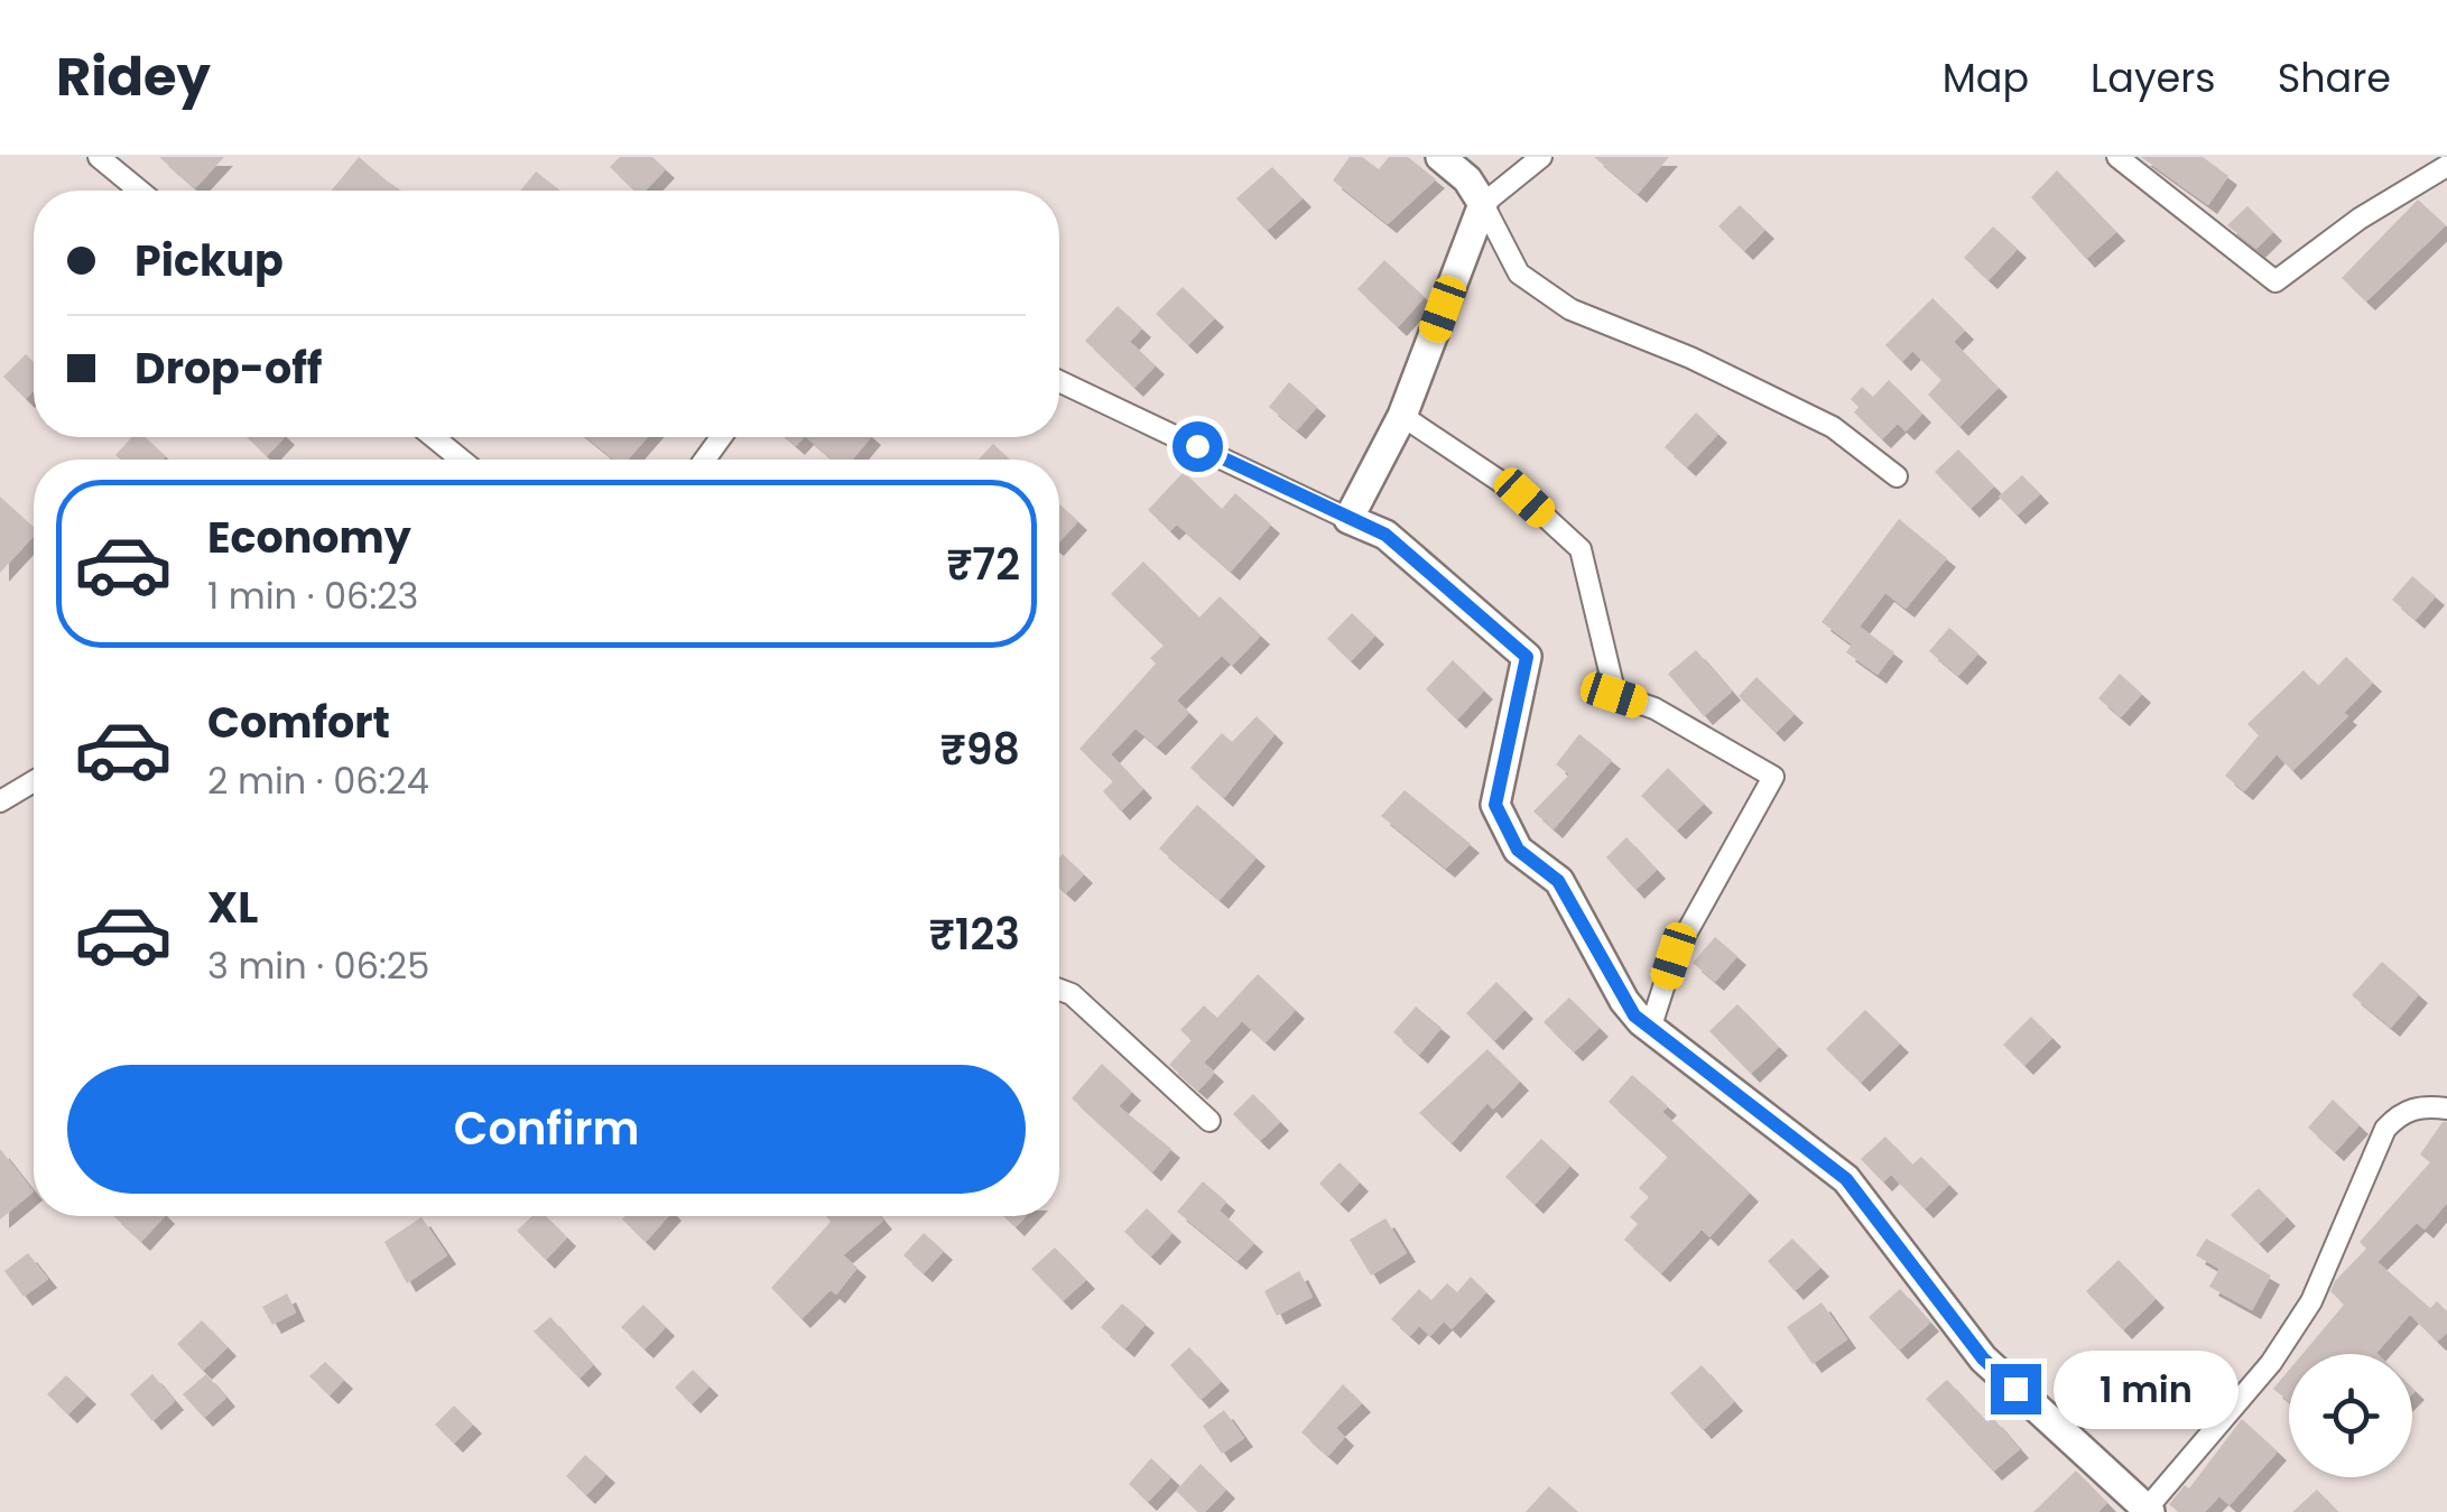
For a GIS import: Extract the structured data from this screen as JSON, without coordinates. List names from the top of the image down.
{
  "page": {
    "header": "Ridey",
    "nav": ["Map", "Layers", "Share"],
    "banner": ["Pickup", "Drop-off"],
    "list": [
      {
        "name": "Economy",
        "note": "1 min · 06:23",
        "value": "₹72"
      },
      {
        "name": "Comfort",
        "note": "2 min · 06:24",
        "value": "₹98"
      },
      {
        "name": "XL",
        "note": "3 min · 06:25",
        "value": "₹123"
      }
    ],
    "buttons": "Confirm",
    "bubble": "1 min"
  }
}
